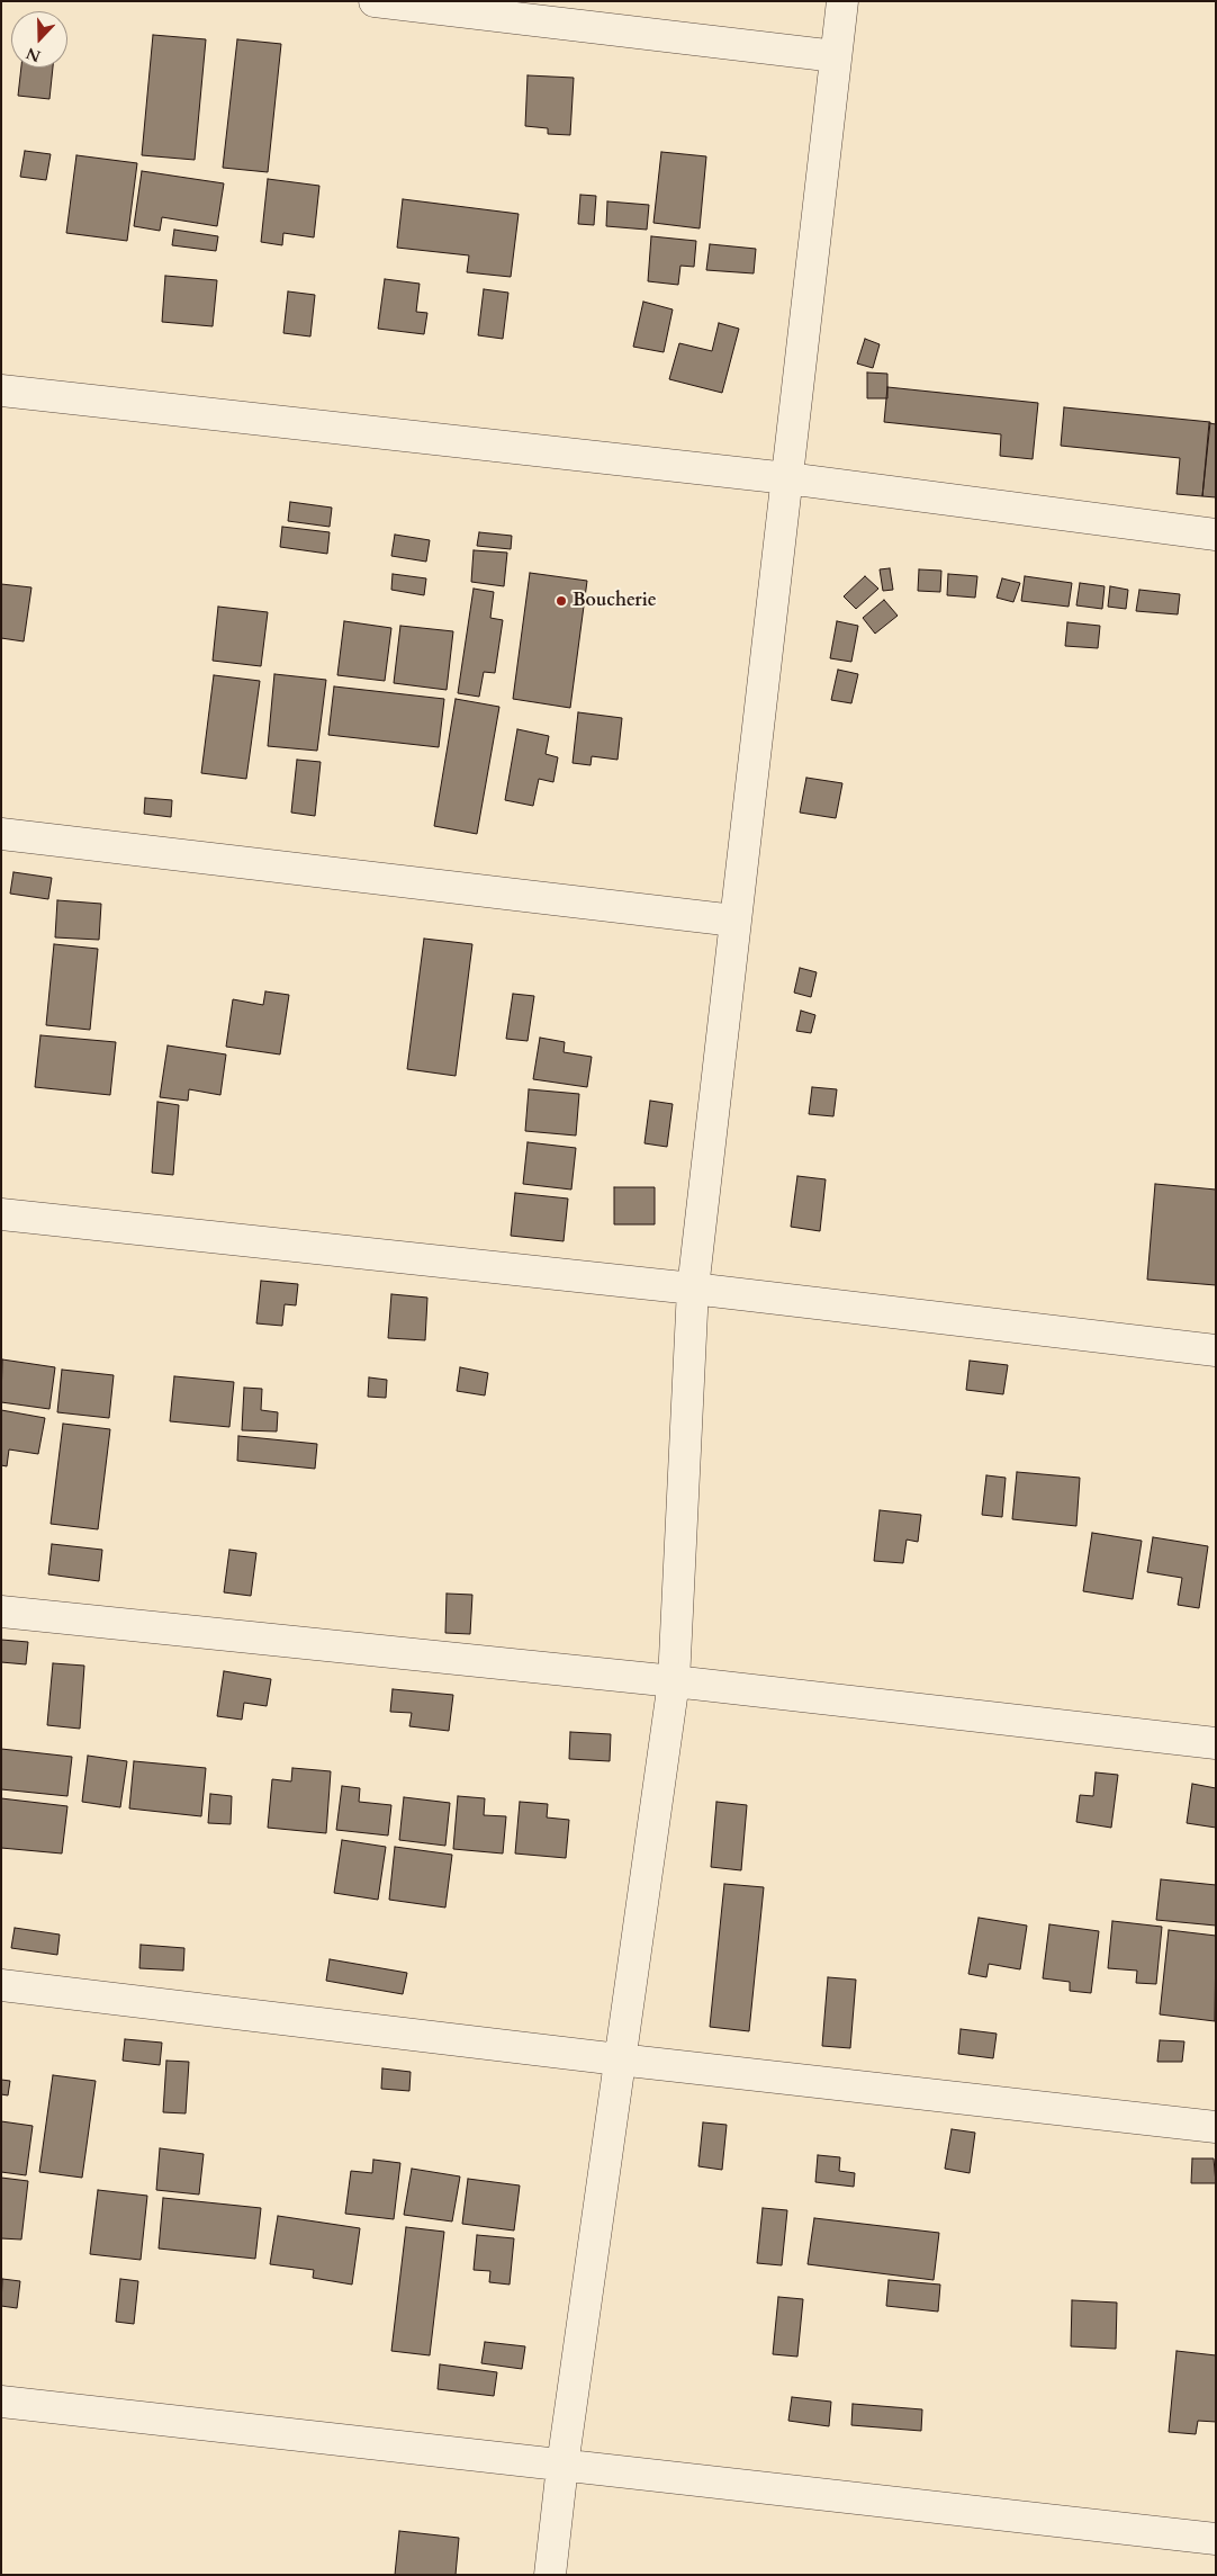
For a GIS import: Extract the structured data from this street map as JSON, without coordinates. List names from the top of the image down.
{
  "places": ["Boucherie"],
  "north": "bottom"
}
